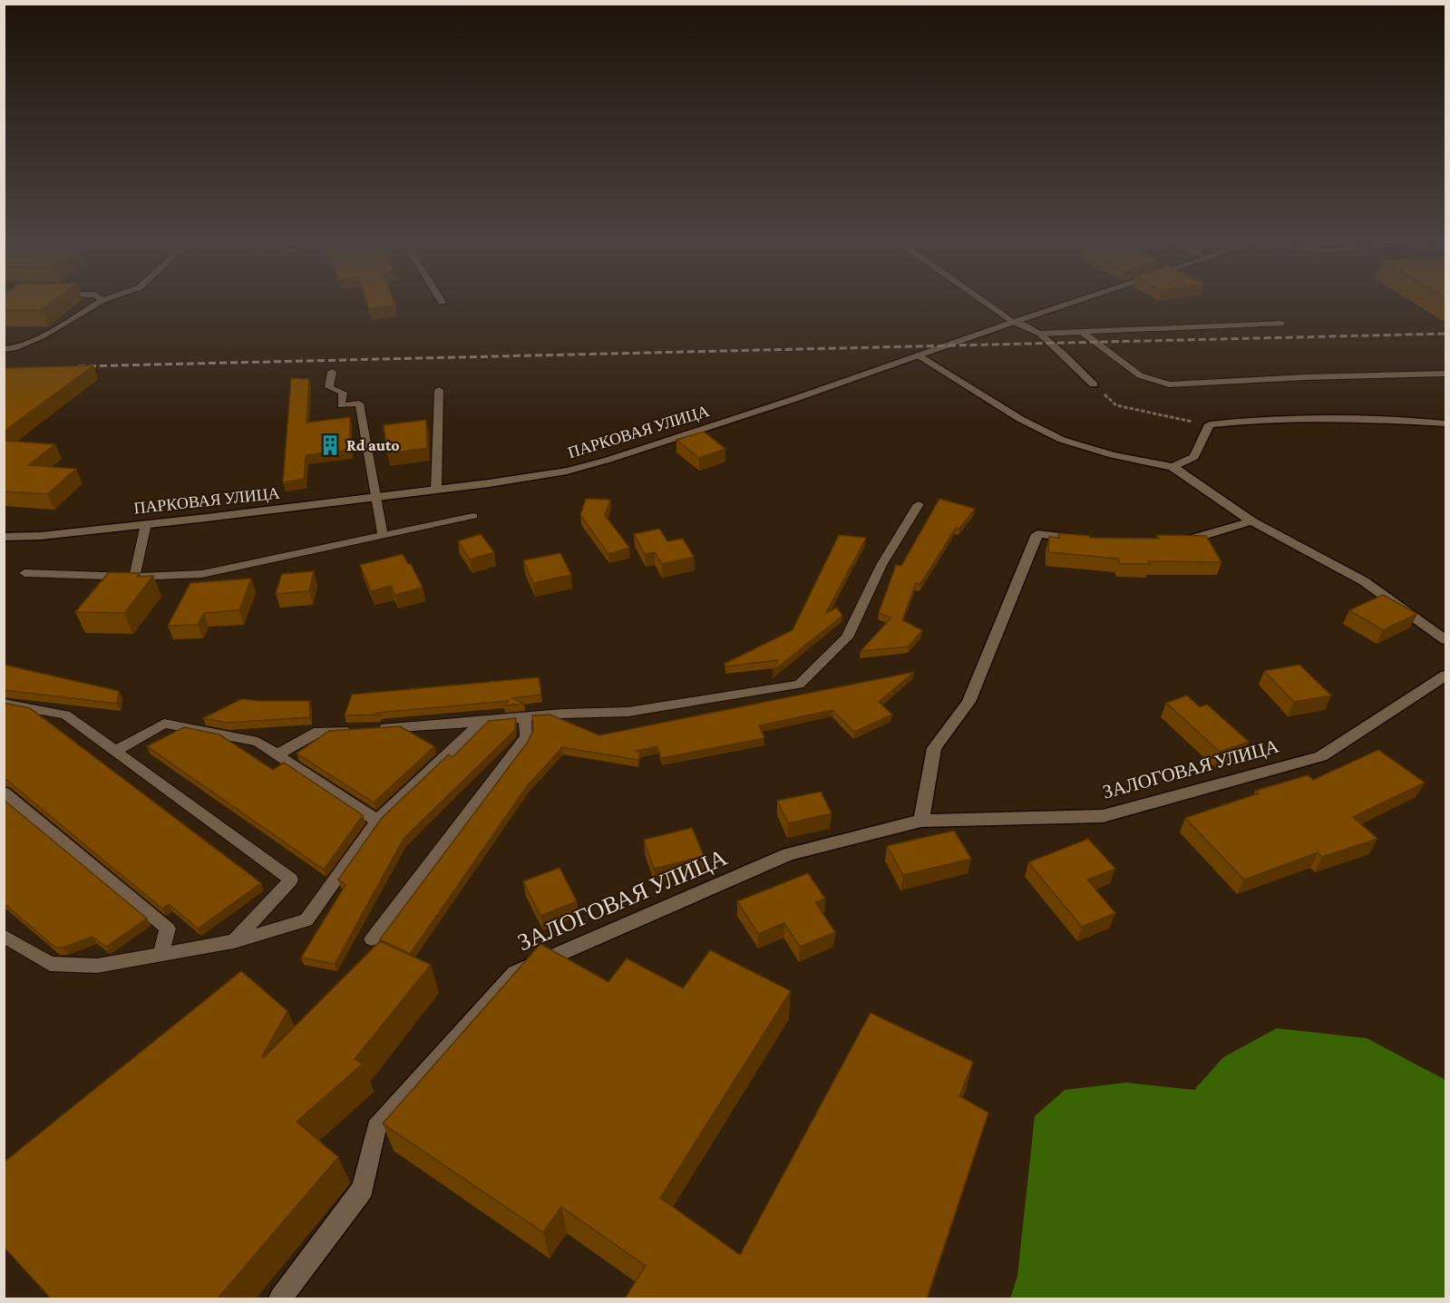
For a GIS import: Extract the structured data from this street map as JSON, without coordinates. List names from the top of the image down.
{
  "streets": {
    "street": ["ПАРКОВАЯ УЛИЦА", "ЗАЛОГОВАЯ УЛИЦА"]
  },
  "places": {
    "building": ["Rd auto"]
  }
}
